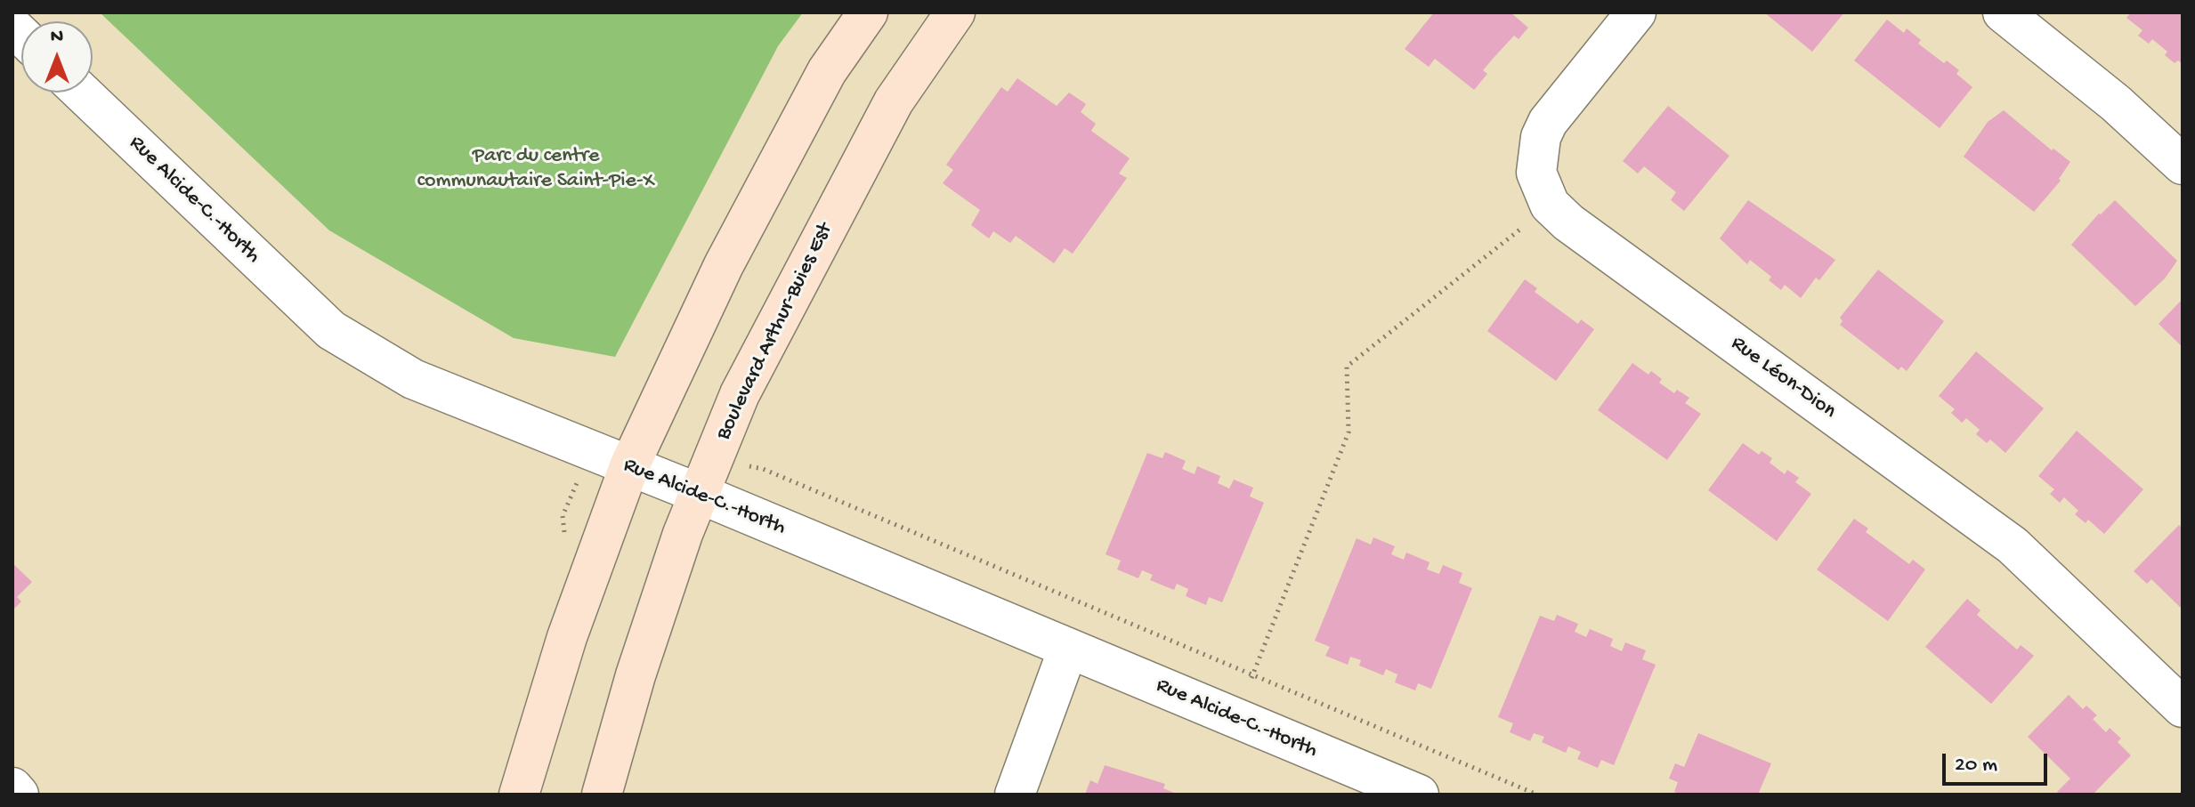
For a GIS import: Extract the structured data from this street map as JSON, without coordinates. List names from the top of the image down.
{
  "streets": {
    "street": ["Rue Alcide-C.-Horth", "Boulevard Arthur-Buies Est", "Rue Léon-Dion"]
  },
  "crossings": [
    ["Rue Alcide-C.-Horth", "Boulevard Arthur-Buies Est"]
  ],
  "parks": ["Parc du centre communautaire Saint-Pie-X"],
  "scale_bar": "20 m",
  "north": "top"
}
